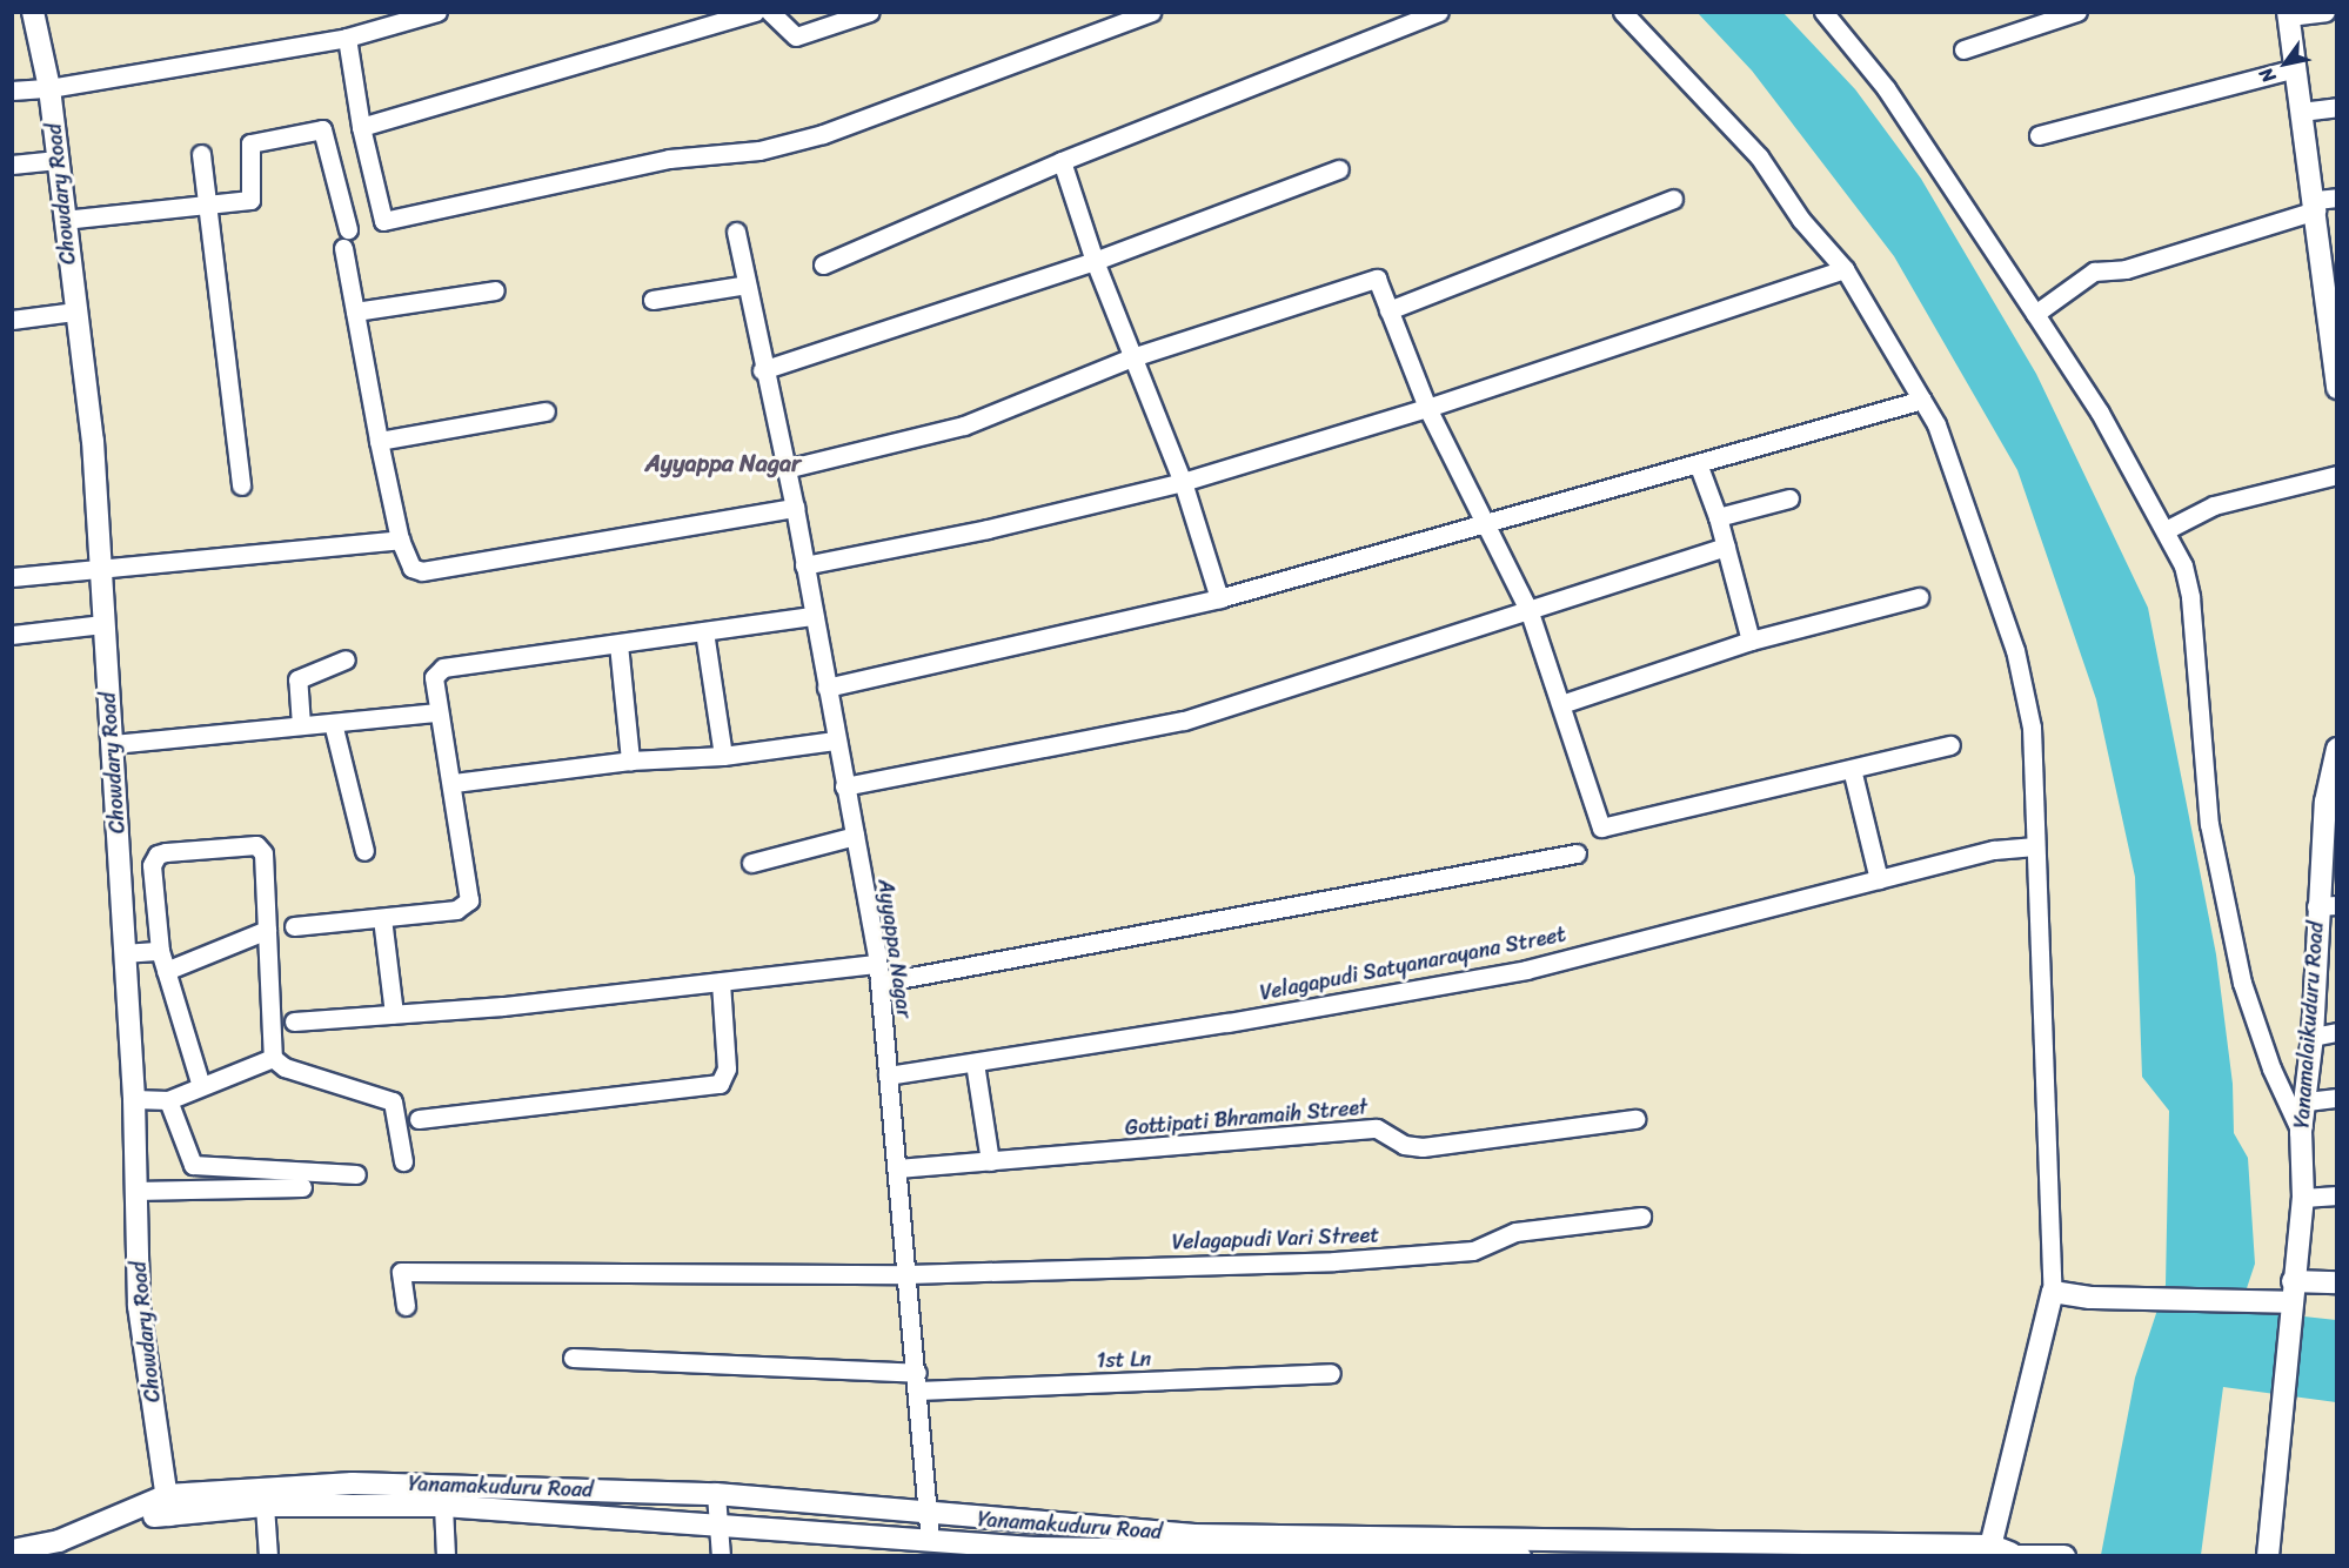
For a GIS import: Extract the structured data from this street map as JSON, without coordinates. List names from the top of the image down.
{
  "streets": {
    "street": [
      "Chowdary Road",
      "Ayyappa Nagar",
      "Velagapudi Satyanarayana Street",
      "Yanamalaikuduru Road",
      "Gottipati Bhramaih Street",
      "Velagapudi Vari Street",
      "1st Ln",
      "Yanamakuduru Road"
    ]
  },
  "crossings": [
    ["Chowdary Road", "Yanamakuduru Road"],
    ["Ayyappa Nagar", "Velagapudi Satyanarayana Street"],
    ["Ayyappa Nagar", "Gottipati Bhramaih Street"],
    ["Ayyappa Nagar", "Velagapudi Vari Street"],
    ["Ayyappa Nagar", "1st Ln"],
    ["Ayyappa Nagar", "Yanamakuduru Road"]
  ],
  "districts": ["Ayyappa Nagar"],
  "north": "bottom left"
}
